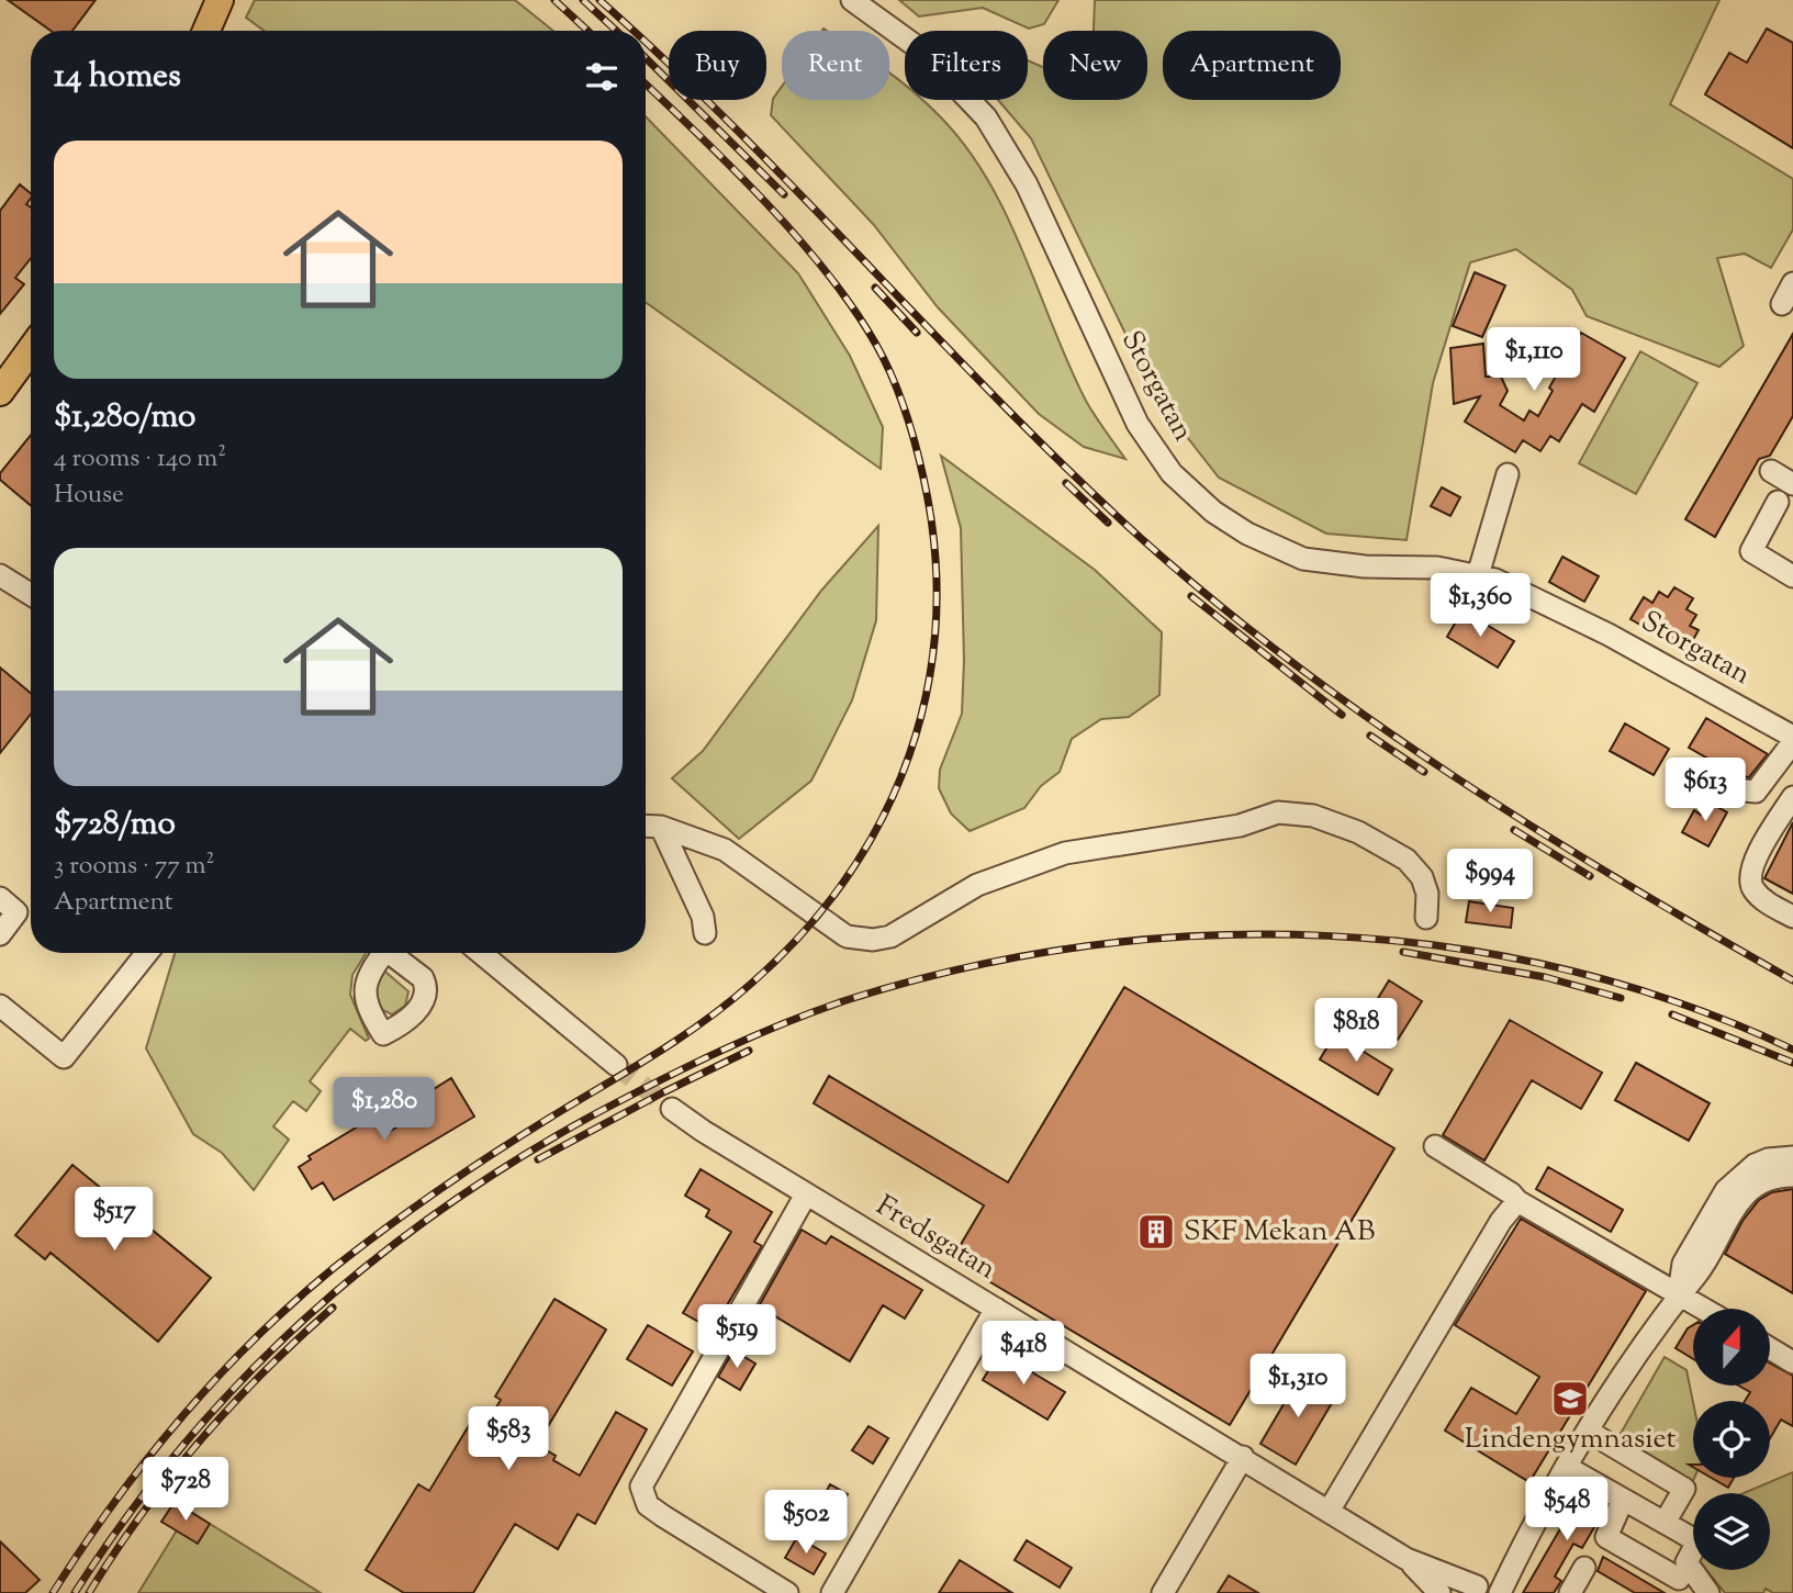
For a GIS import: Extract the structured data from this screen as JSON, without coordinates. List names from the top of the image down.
{
  "streets": {
    "street": ["Storgatan", "Fredsgatan"]
  },
  "places": {
    "building": ["SKF Mekan AB"],
    "school or university": ["Lindengymnasiet"]
  },
  "north": "top",
  "page": {
    "chip": [
      "Buy",
      "Rent",
      "Filters",
      "New",
      "Apartment"
    ],
    "heading": "14 homes",
    "list": [
      {
        "name": "$1,280/mo",
        "note": "4 rooms · 140 m² · House"
      },
      {
        "name": "$728/mo",
        "note": "3 rooms · 77 m² · Apartment"
      }
    ],
    "price": [
      "$1,110",
      "$1,360",
      "$613",
      "$994",
      "$818",
      "$1,280",
      "$517",
      "$519",
      "$418",
      "$1,310",
      "$583",
      "$728",
      "$548",
      "$502"
    ]
  }
}
